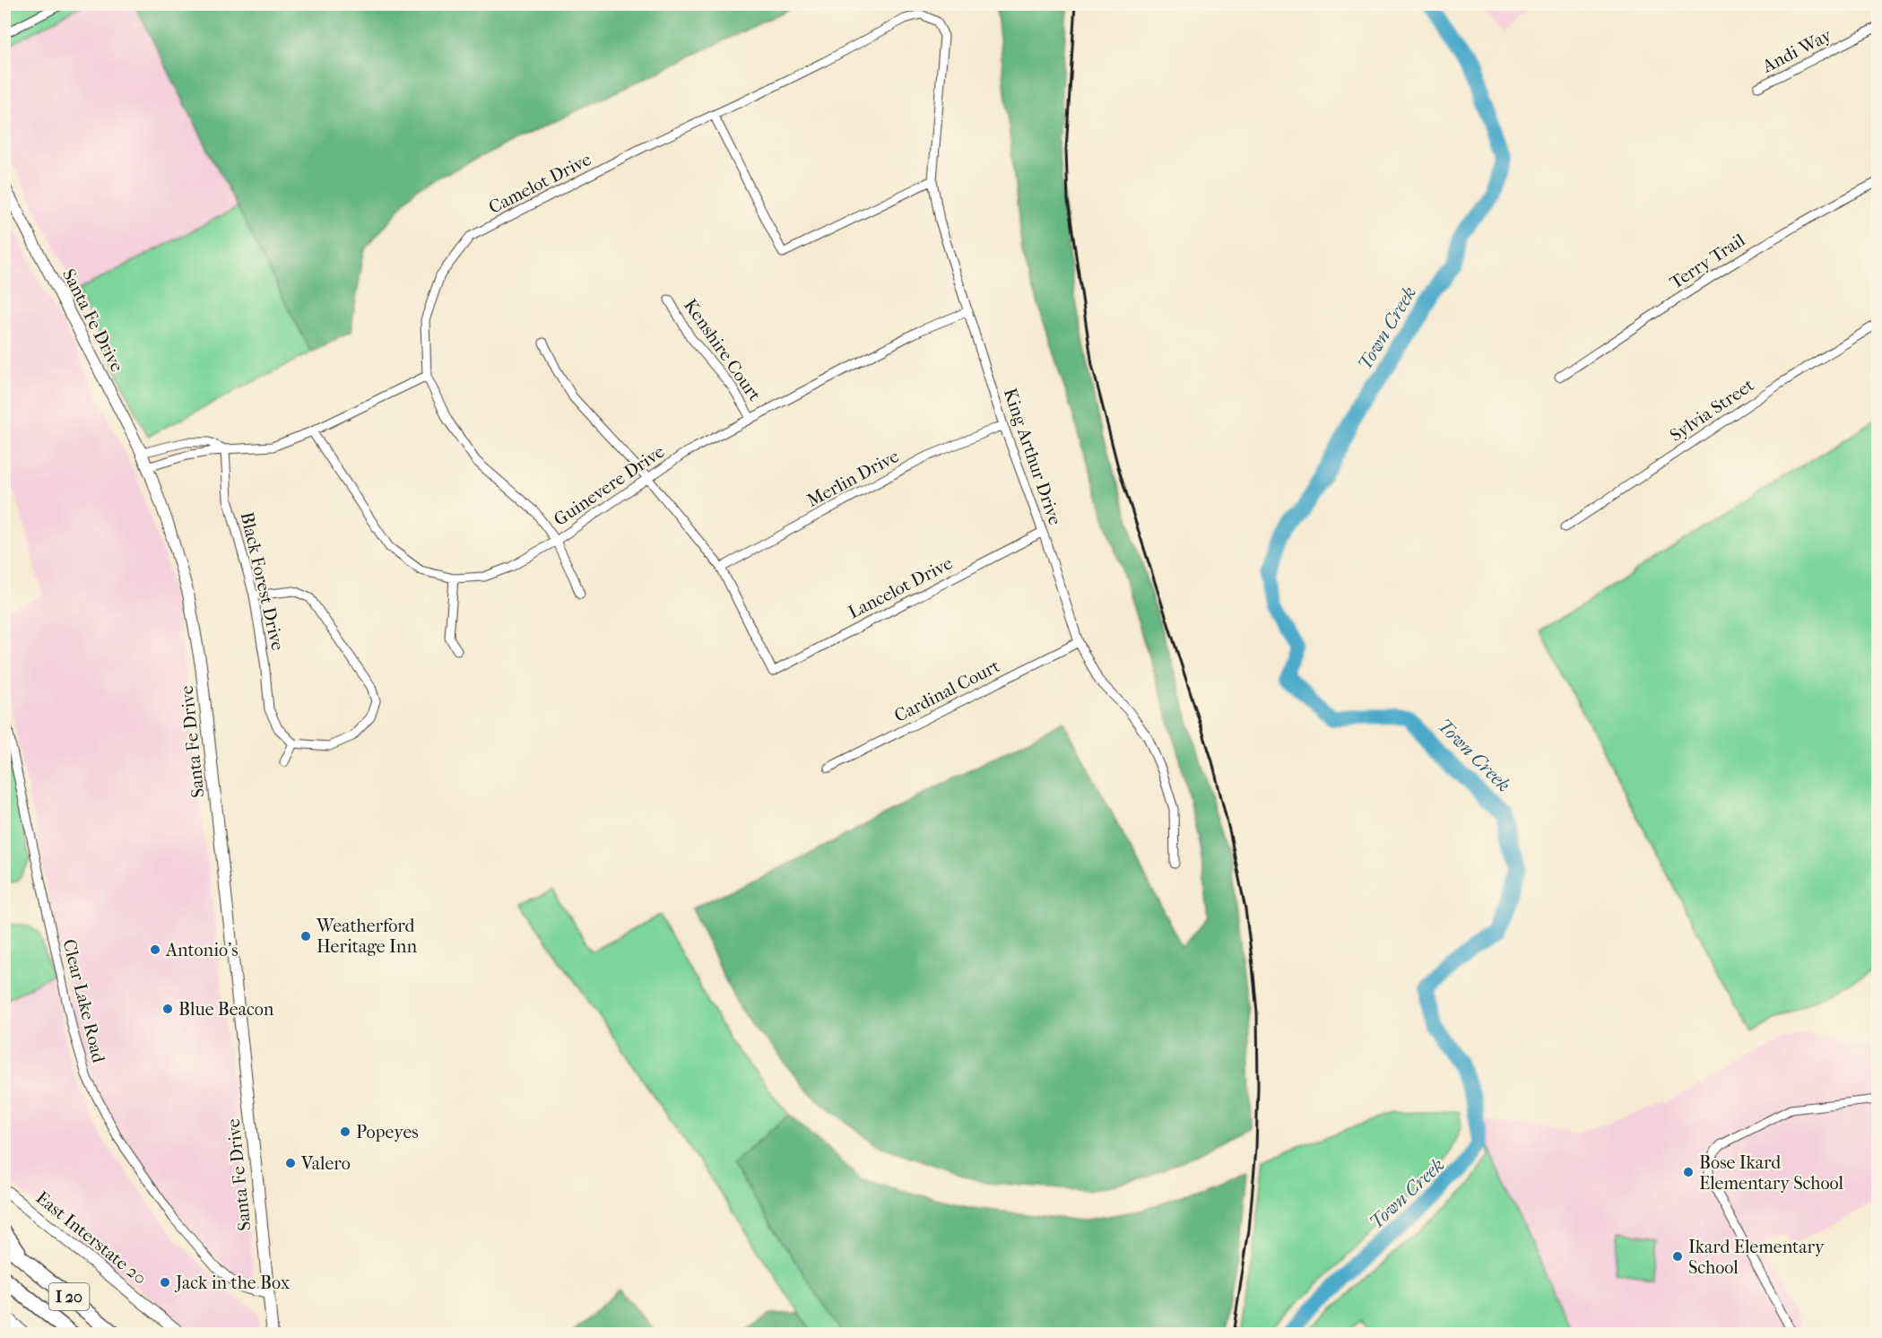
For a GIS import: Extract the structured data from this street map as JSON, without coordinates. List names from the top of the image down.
{
  "streets": {
    "highway": ["I 20"],
    "main road": ["Santa Fe Drive", "East Interstate 20"],
    "street": [
      "Andi Way",
      "Camelot Drive",
      "Terry Trail",
      "Kenshire Court",
      "Sylvia Street",
      "King Arthur Drive",
      "Merlin Drive",
      "Guinevere Drive",
      "Black Forest Drive",
      "Lancelot Drive",
      "Cardinal Court",
      "Clear Lake Road"
    ]
  },
  "crossings": [
    ["Camelot Drive", "King Arthur Drive"],
    ["Camelot Drive", "Guinevere Drive"],
    ["Santa Fe Drive", "Clear Lake Road"],
    ["Kenshire Court", "Guinevere Drive"],
    ["King Arthur Drive", "Merlin Drive"],
    ["King Arthur Drive", "Guinevere Drive"],
    ["King Arthur Drive", "Lancelot Drive"],
    ["King Arthur Drive", "Cardinal Court"],
    ["Merlin Drive", "Lancelot Drive"]
  ],
  "water": ["Town Creek"],
  "places": [
    "Weatherford Heritage Inn",
    "Antonio's",
    "Blue Beacon",
    "Popeyes",
    "Valero",
    "Bose Ikard Elementary School",
    "Ikard Elementary School",
    "Jack in the Box"
  ]
}
